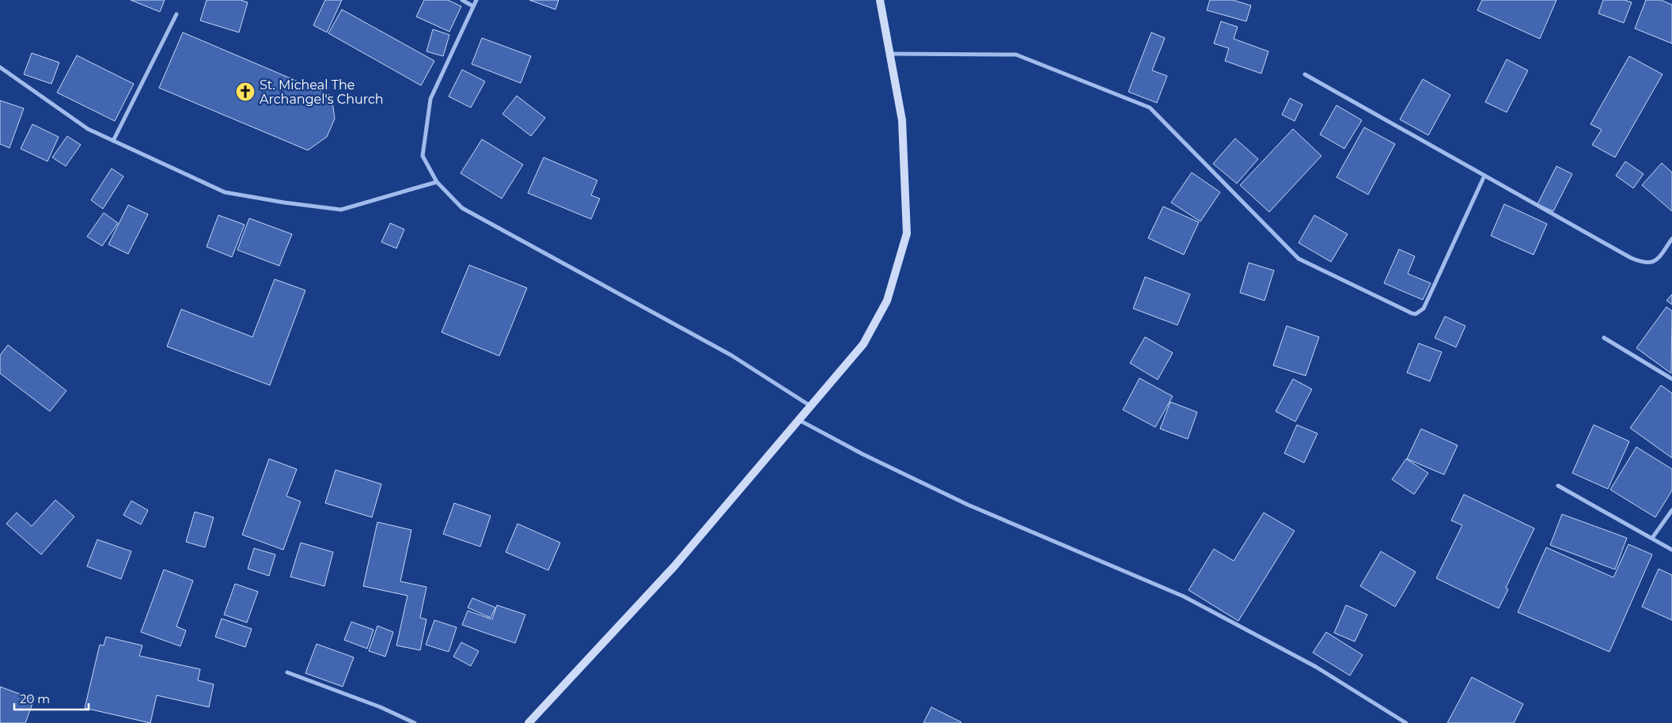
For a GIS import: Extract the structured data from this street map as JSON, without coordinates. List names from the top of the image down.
{
  "places": {
    "church": ["St. Micheal The Archangel's Church"]
  },
  "scale_bar": "20 m"
}
